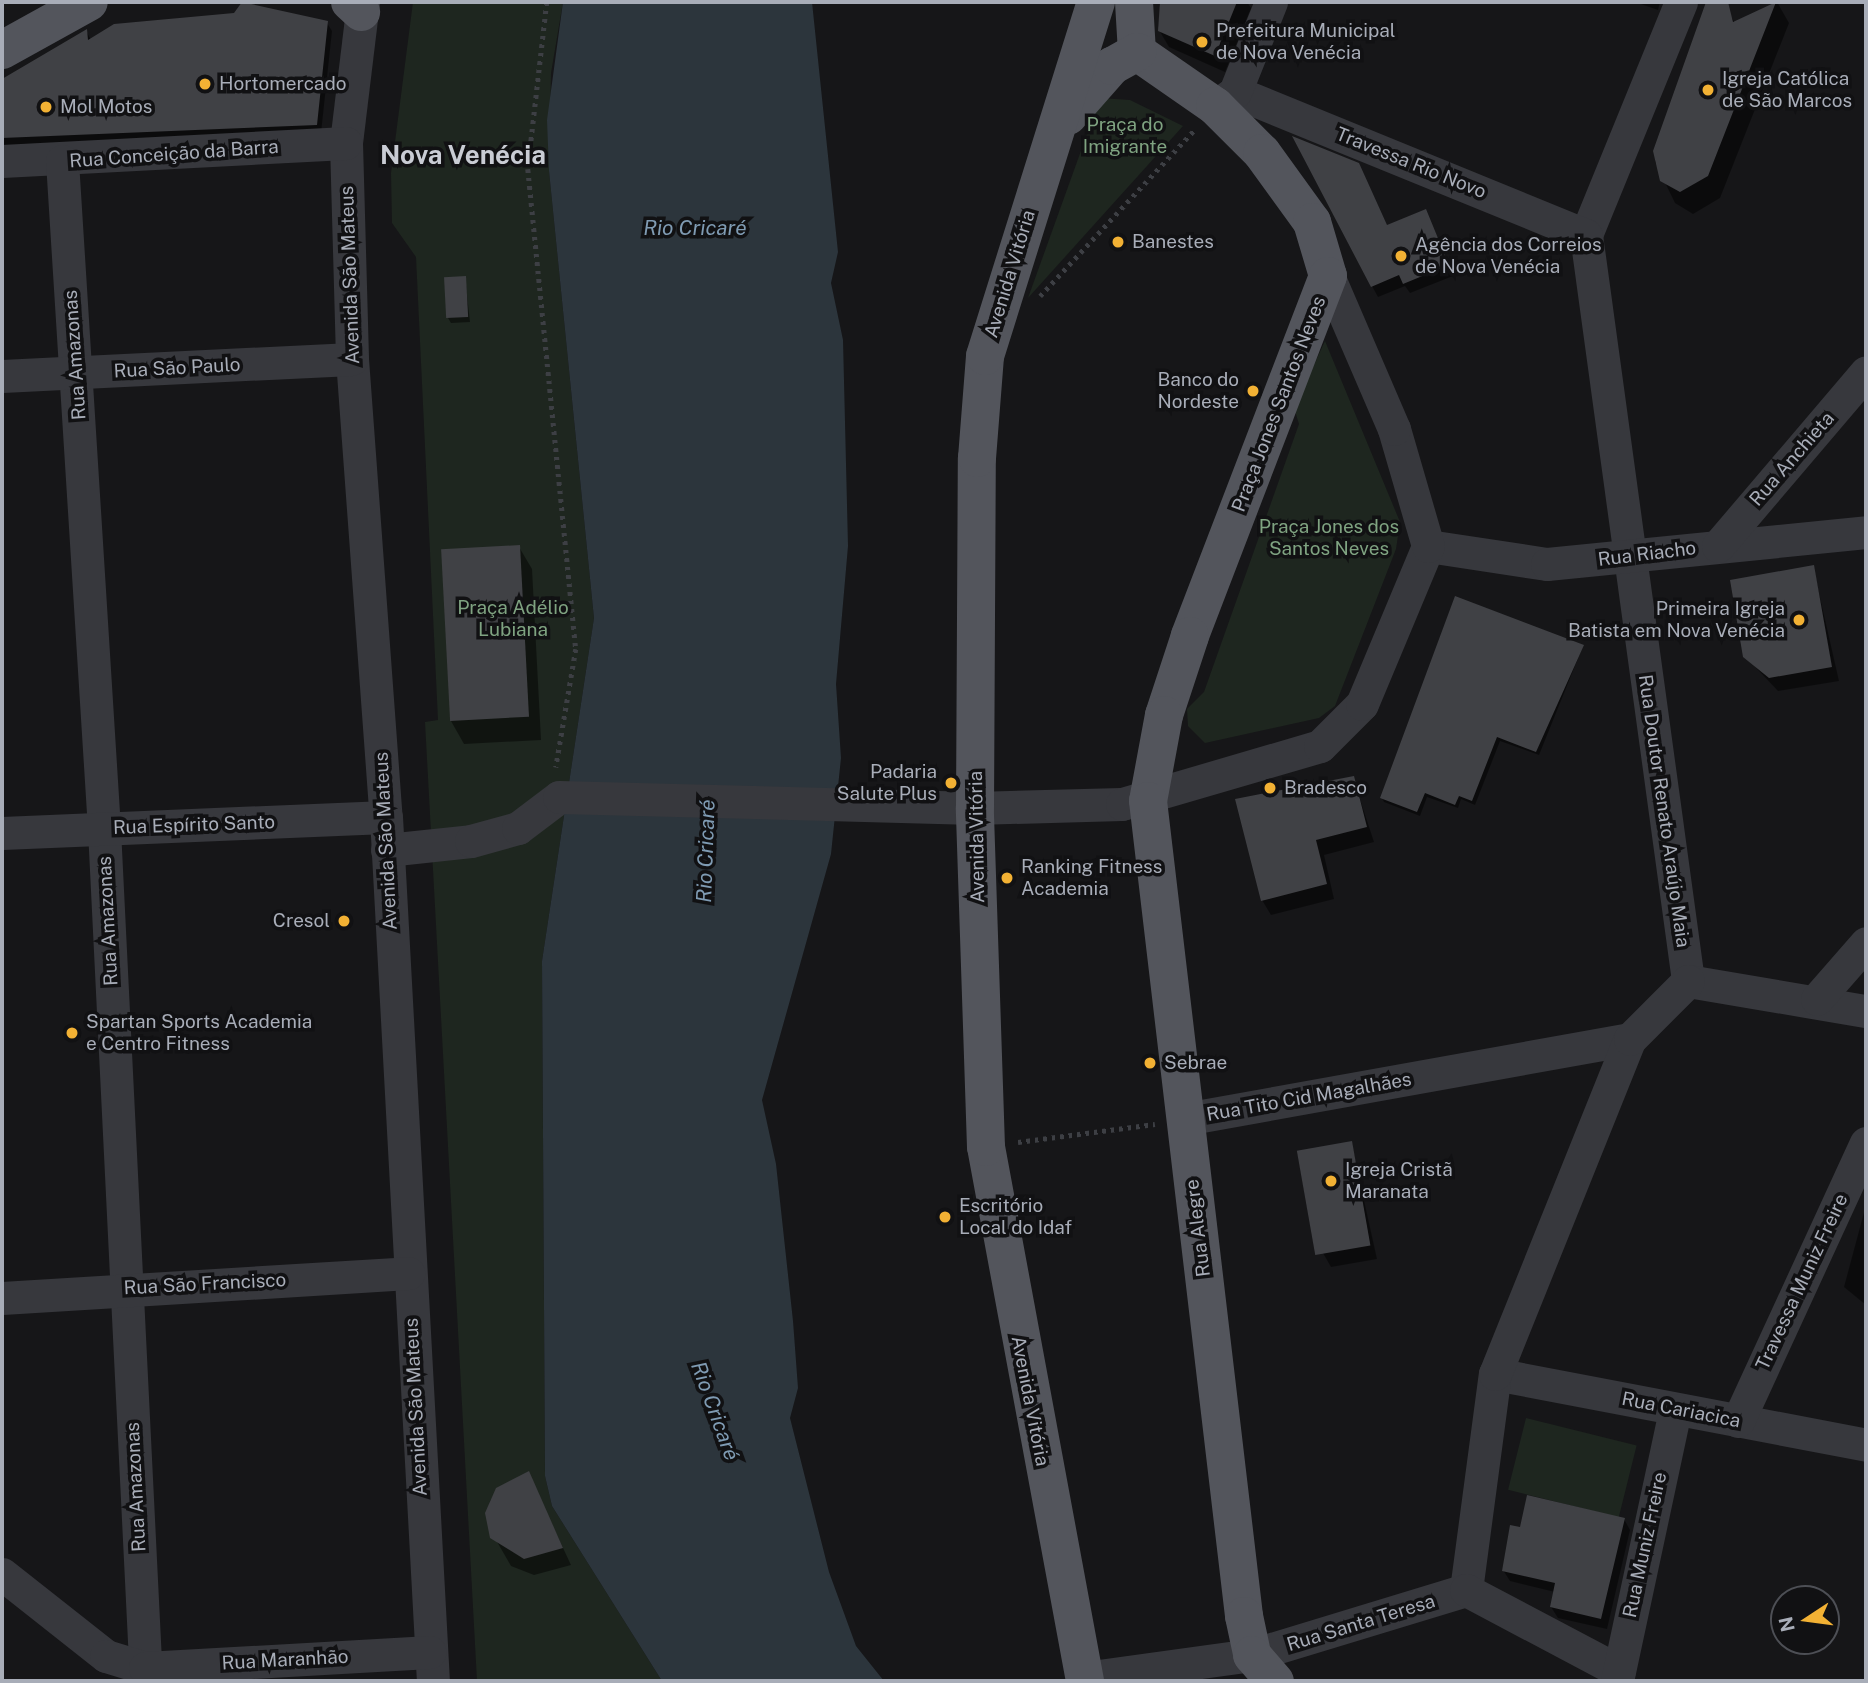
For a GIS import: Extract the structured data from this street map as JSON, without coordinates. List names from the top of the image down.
{
  "streets": {
    "main road": ["Avenida Vitória", "Praça Jones Santos Neves", "Rua Alegre"],
    "street": [
      "Rua Conceição da Barra",
      "Travessa Rio Novo",
      "Avenida São Mateus",
      "Rua Amazonas",
      "Rua São Paulo",
      "Rua Anchieta",
      "Rua Riacho",
      "Rua Doutor Renato Araújo Maia",
      "Rua Espírito Santo",
      "Rua Tito Cid Magalhães",
      "Travessa Muniz Freire",
      "Rua São Francisco",
      "Rua Cariacica",
      "Rua Muniz Freire",
      "Rua Santa Teresa",
      "Rua Maranhão"
    ]
  },
  "crossings": [
    ["Rua Conceição da Barra", "Avenida São Mateus"],
    ["Rua Conceição da Barra", "Rua Amazonas"],
    ["Travessa Rio Novo", "Rua Doutor Renato Araújo Maia"],
    ["Avenida Vitória", "Rua Tito Cid Magalhães"],
    ["Avenida Vitória", "Rua Santa Teresa"],
    ["Avenida São Mateus", "Rua São Paulo"],
    ["Avenida São Mateus", "Rua Espírito Santo"],
    ["Avenida São Mateus", "Rua São Francisco"],
    ["Avenida São Mateus", "Rua Maranhão"],
    ["Rua Amazonas", "Rua São Paulo"],
    ["Rua Amazonas", "Rua Espírito Santo"],
    ["Rua Amazonas", "Rua São Francisco"],
    ["Rua Amazonas", "Rua Maranhão"],
    ["Praça Jones Santos Neves", "Rua Riacho"],
    ["Praça Jones Santos Neves", "Rua Alegre"],
    ["Rua Anchieta", "Rua Riacho"],
    ["Rua Riacho", "Rua Doutor Renato Araújo Maia"],
    ["Rua Tito Cid Magalhães", "Rua Alegre"],
    ["Rua Alegre", "Rua Santa Teresa"],
    ["Travessa Muniz Freire", "Rua Cariacica"],
    ["Rua Cariacica", "Rua Muniz Freire"]
  ],
  "districts": ["Nova Venécia"],
  "water": ["Rio Cricaré"],
  "parks": ["Praça do Imigrante", "Praça Jones dos Santos Neves", "Praça Adélio Lubiana"],
  "places": [
    "Prefeitura Municipal de Nova Venécia",
    "Hortomercado",
    "Igreja Católica de São Marcos",
    "Mol Motos",
    "Banestes",
    "Agência dos Correios de Nova Venécia",
    "Banco do Nordeste",
    "Primeira Igreja Batista em Nova Venécia",
    "Padaria Salute Plus",
    "Bradesco",
    "Ranking Fitness Academia",
    "Cresol",
    "Spartan Sports Academia e Centro Fitness",
    "Sebrae",
    "Igreja Cristã Maranata",
    "Escritório Local do Idaf"
  ],
  "north": "left"
}
